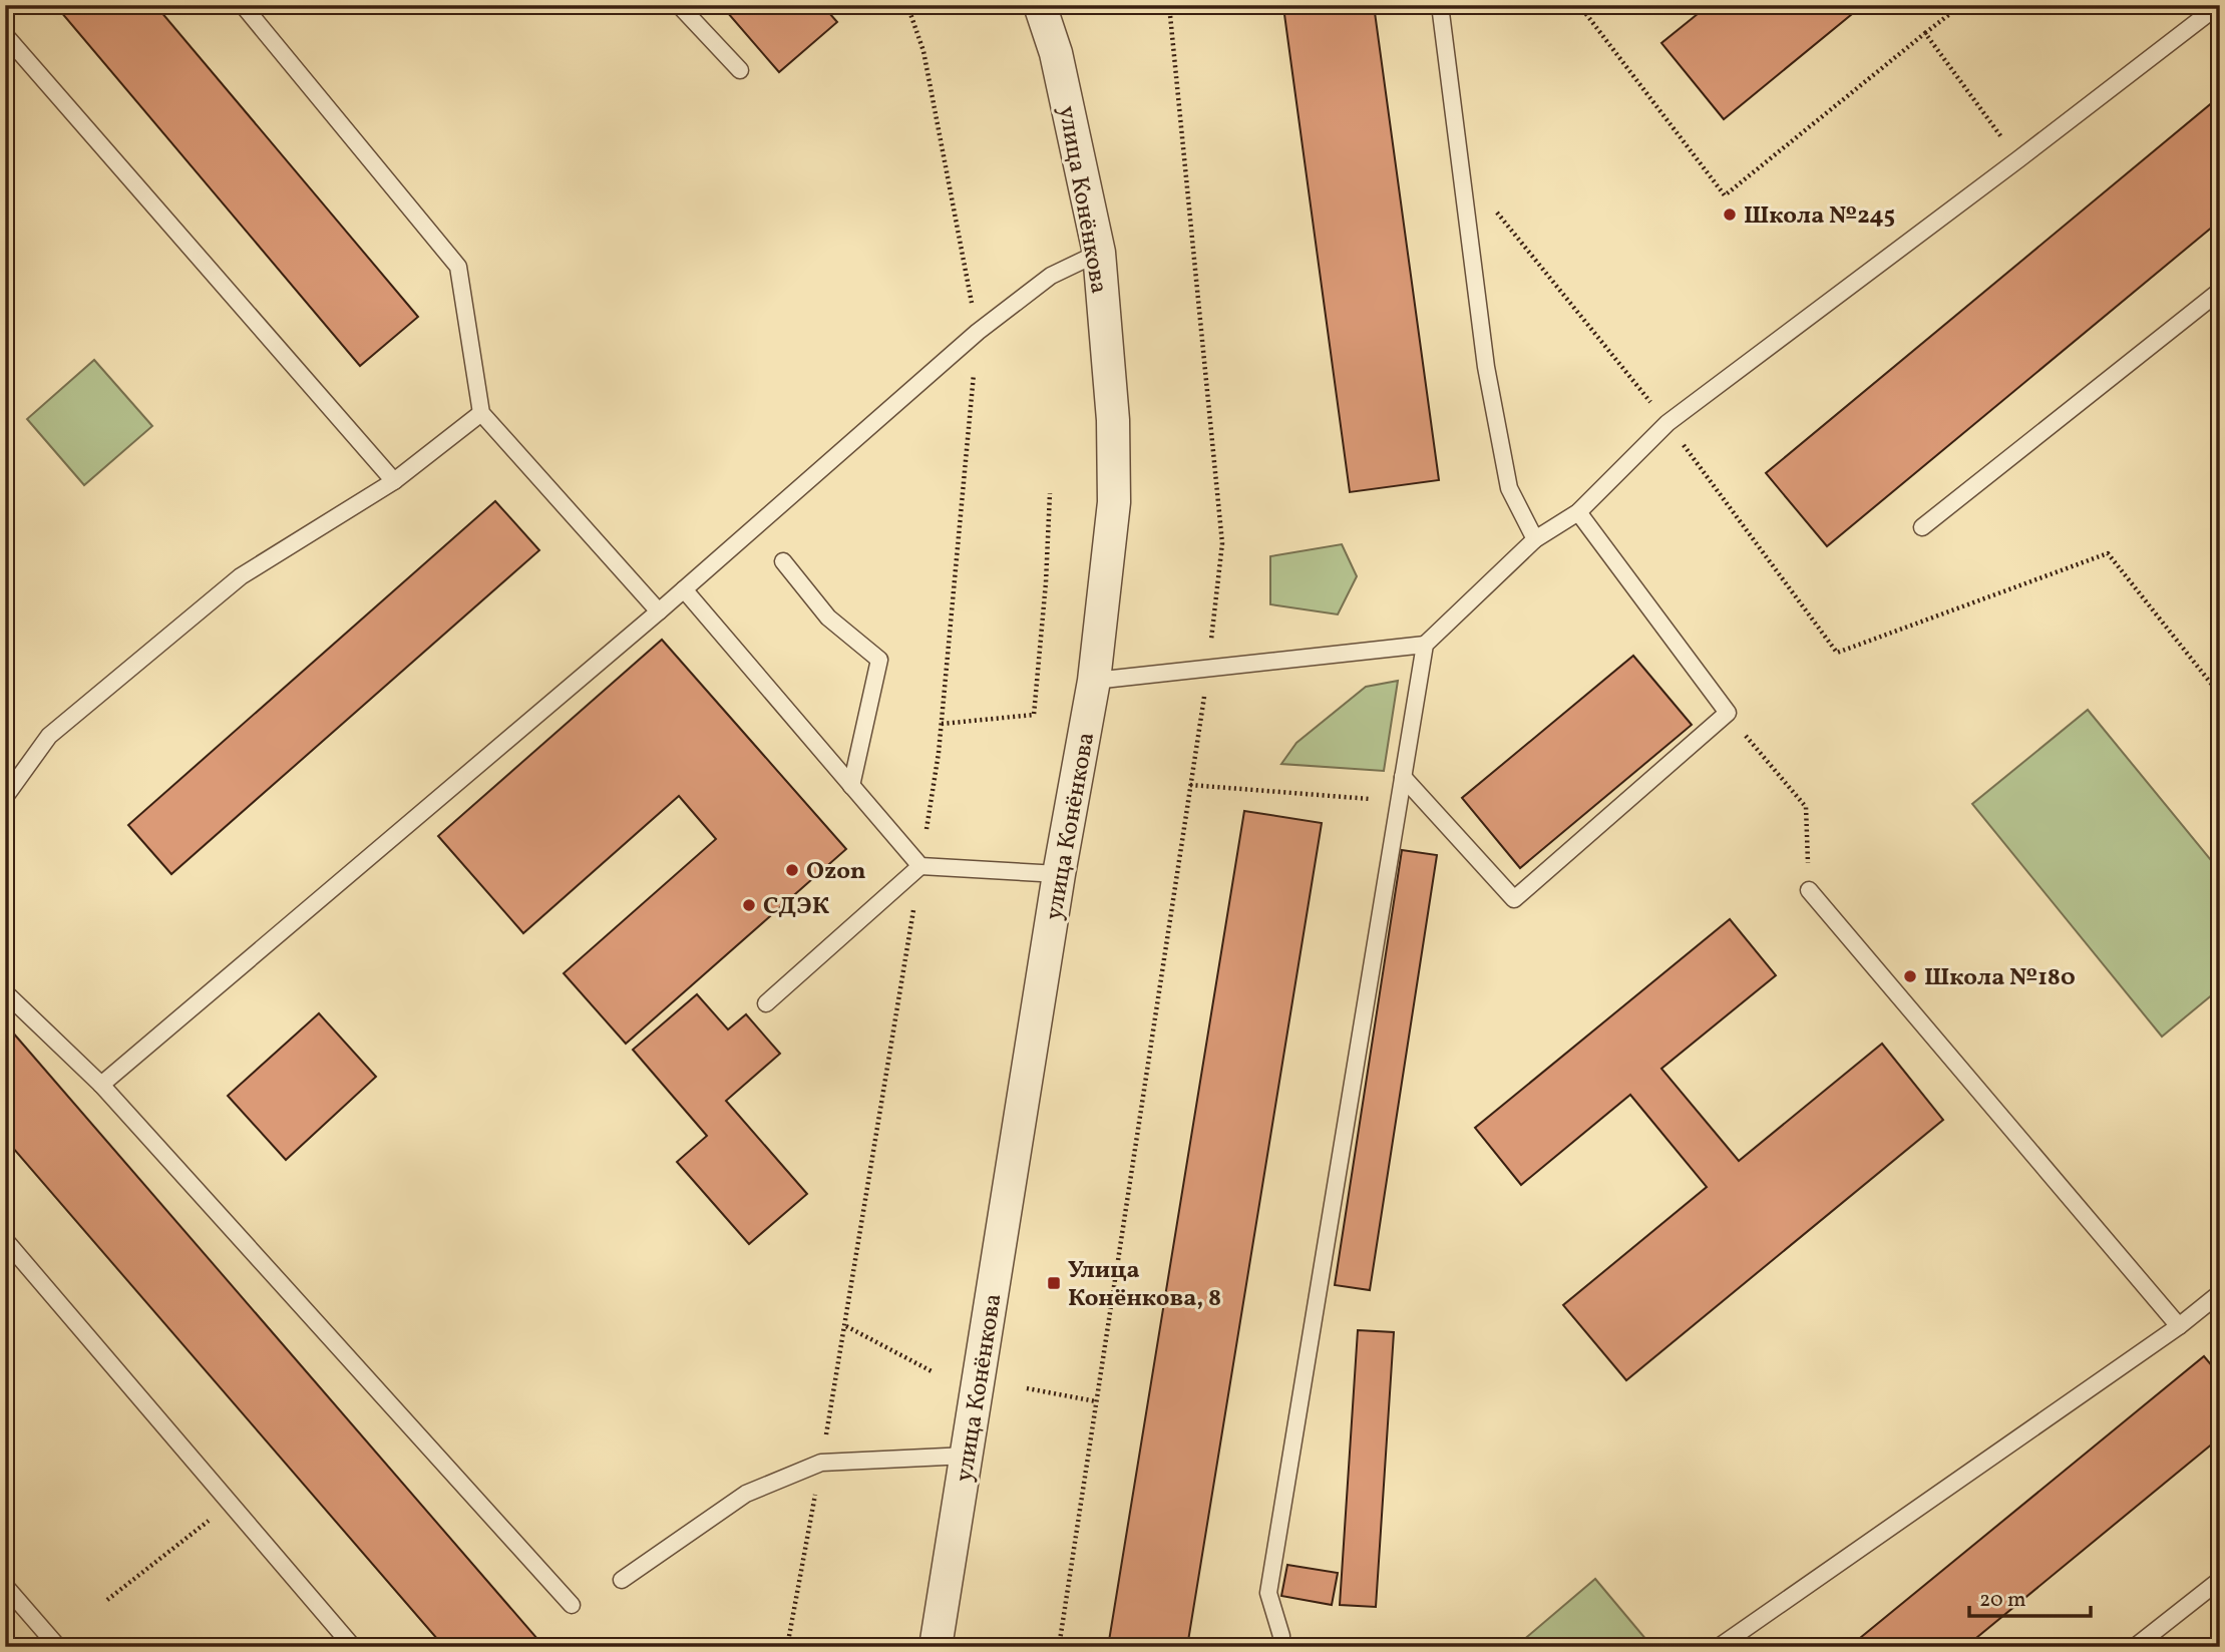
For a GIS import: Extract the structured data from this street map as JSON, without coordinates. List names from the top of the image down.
{
  "streets": {
    "street": ["улица Конёнкова"]
  },
  "places": {
    "other": [
      "Школа №245",
      "Ozon",
      "СДЭК",
      "Школа №180"
    ],
    "transit": ["Улица Конёнкова, 8"]
  },
  "scale_bar": "20 m"
}
